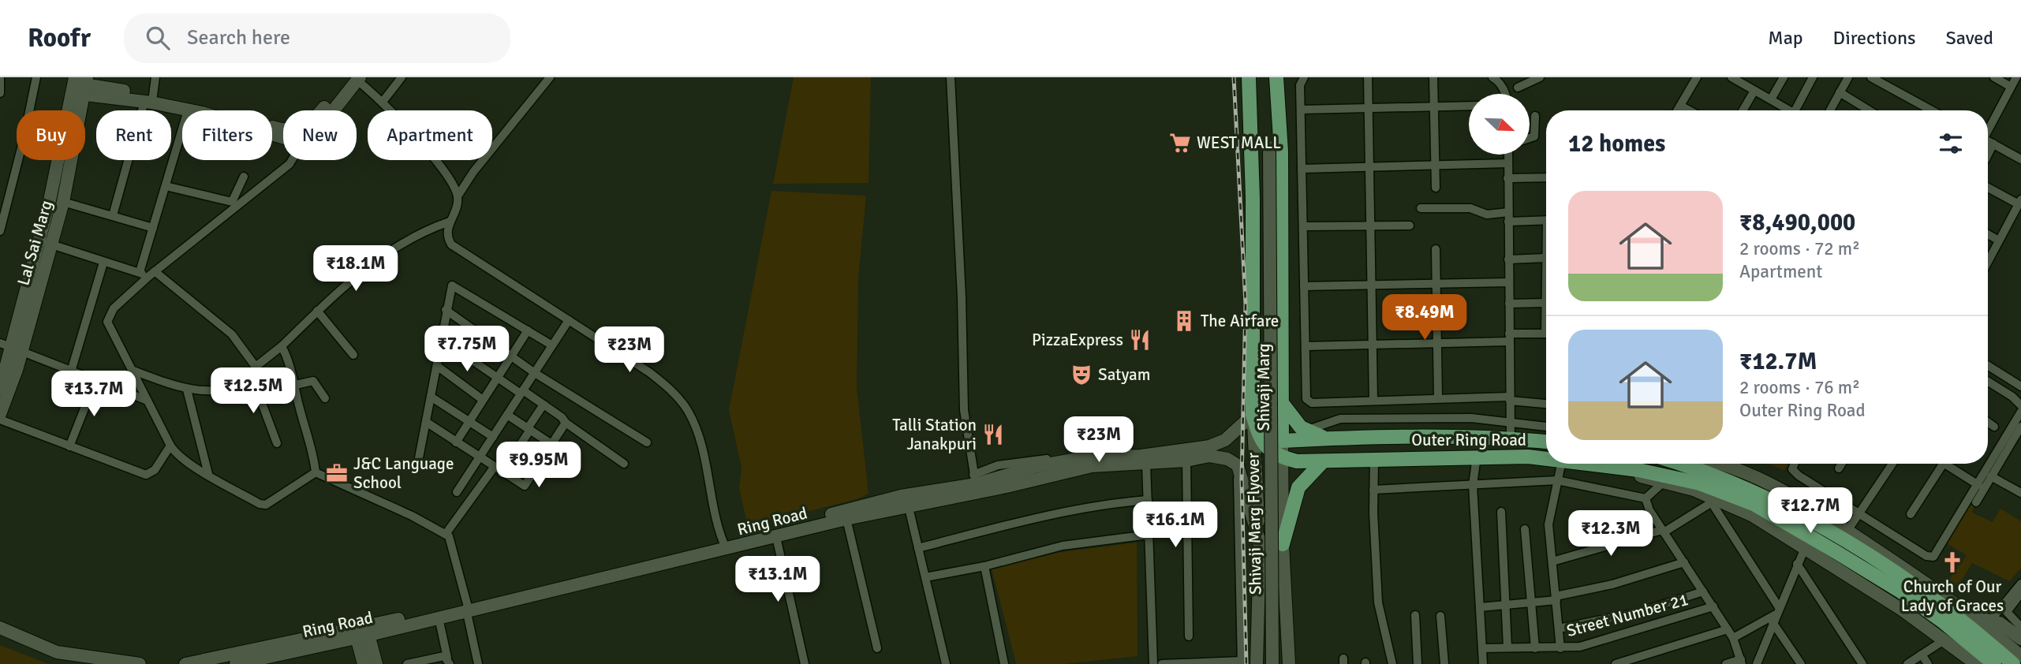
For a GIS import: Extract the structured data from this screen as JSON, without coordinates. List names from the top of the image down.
{
  "streets": {
    "main road": ["Shivaji Marg", "Outer Ring Road"],
    "street": [
      "Lal Sai Marg",
      "Ring Road",
      "Shivaji Marg Flyover",
      "Street Number 21"
    ]
  },
  "crossings": [
    ["Shivaji Marg", "Outer Ring Road"],
    ["Shivaji Marg", "Ring Road"],
    ["Shivaji Marg", "Shivaji Marg Flyover"]
  ],
  "places": {
    "supermarket": ["WEST MALL"],
    "building": ["The Airfare"],
    "restaurant": ["PizzaExpress", "Talli Station Janakpuri"],
    "theatre": ["Satyam"],
    "office": ["J&C Language School"],
    "church": ["Church of Our Lady of Graces"]
  },
  "north": "bottom right",
  "page": {
    "header": "Roofr",
    "search": "Search here",
    "nav": ["Map", "Directions", "Saved"],
    "chip": [
      "Buy",
      "Rent",
      "Filters",
      "New",
      "Apartment"
    ],
    "heading": "12 homes",
    "list": [
      {
        "name": "₹8,490,000",
        "note": "2 rooms · 72 m² · Apartment"
      },
      {
        "name": "₹12.7M",
        "note": "2 rooms · 76 m² · Outer Ring Road"
      }
    ],
    "price": [
      "₹18.1M",
      "₹8.49M",
      "₹7.75M",
      "₹23M",
      "₹12.5M",
      "₹13.7M",
      "₹23M",
      "₹9.95M",
      "₹12.7M",
      "₹16.1M",
      "₹12.3M",
      "₹13.1M"
    ]
  }
}
